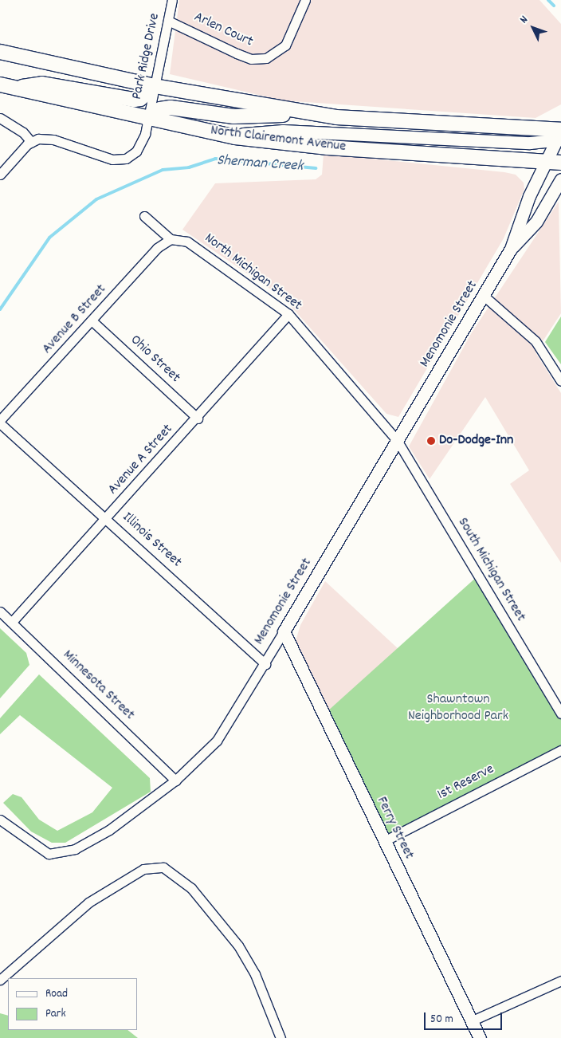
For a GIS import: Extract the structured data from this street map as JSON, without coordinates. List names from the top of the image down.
{
  "streets": {
    "main road": ["North Clairemont Avenue", "Menomonie Street", "Ferry Street"],
    "street": [
      "Arlen Court",
      "Park Ridge Drive",
      "North Michigan Street",
      "Avenue B Street",
      "Ohio Street",
      "Avenue A Street",
      "Illinois Street",
      "South Michigan Street",
      "Minnesota Street",
      "1st Reserve"
    ]
  },
  "crossings": [
    ["Arlen Court", "Park Ridge Drive"],
    ["Park Ridge Drive", "North Clairemont Avenue"],
    ["North Clairemont Avenue", "Menomonie Street"],
    ["North Michigan Street", "Avenue B Street"],
    ["North Michigan Street", "Menomonie Street"],
    ["North Michigan Street", "Avenue A Street"],
    ["North Michigan Street", "South Michigan Street"],
    ["Avenue B Street", "Ohio Street"],
    ["Avenue B Street", "Illinois Street"],
    ["Menomonie Street", "Illinois Street"],
    ["Menomonie Street", "South Michigan Street"],
    ["Menomonie Street", "Minnesota Street"],
    ["Menomonie Street", "Ferry Street"],
    ["Ohio Street", "Avenue A Street"],
    ["Avenue A Street", "Illinois Street"],
    ["Avenue A Street", "Minnesota Street"],
    ["1st Reserve", "Ferry Street"]
  ],
  "water": ["Sherman Creek"],
  "parks": ["Shawntown Neighborhood Park"],
  "places": ["Do-Dodge-Inn"],
  "legend": ["Road", "Park"],
  "scale_bar": "50 m",
  "north": "top left"
}
